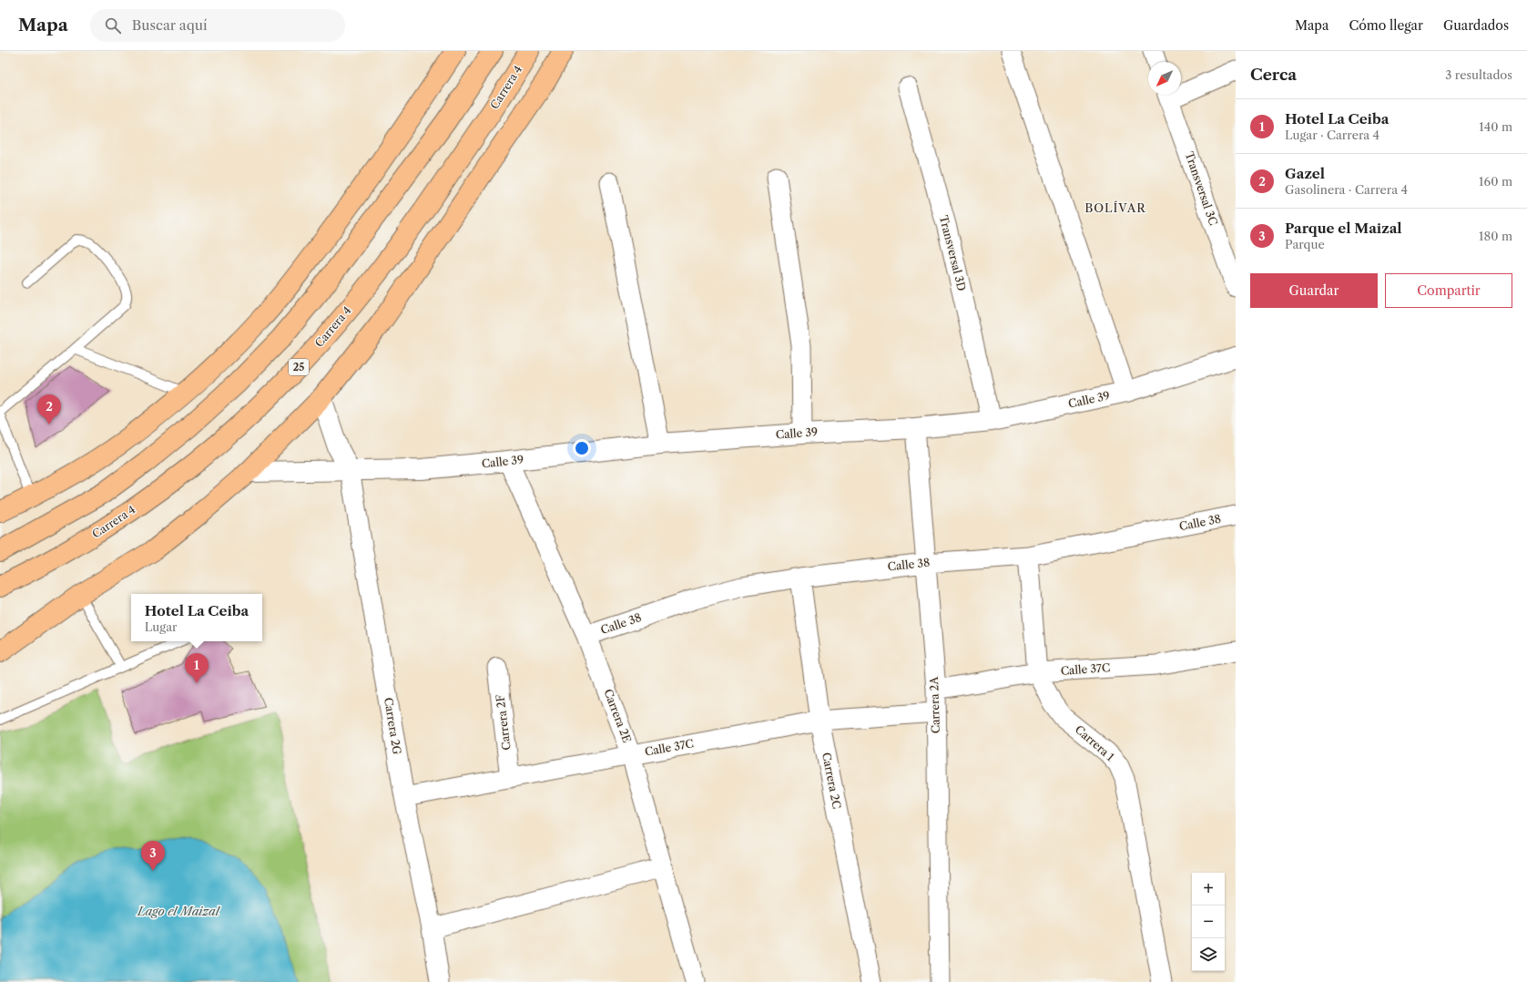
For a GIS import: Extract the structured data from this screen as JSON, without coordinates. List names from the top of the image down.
{
  "streets": {
    "highway": ["Carrera 4", "25"],
    "street": [
      "Transversal 3C",
      "Transversal 3D",
      "Calle 39",
      "Calle 38",
      "Calle 37C",
      "Carrera 2A",
      "Carrera 2E",
      "Carrera 2F",
      "Carrera 2G",
      "Carrera 1",
      "Carrera 2C"
    ]
  },
  "crossings": [
    ["Transversal 3D", "Calle 39"],
    ["Calle 39", "Carrera 2A"],
    ["Calle 39", "Carrera 2E"],
    ["Calle 39", "Carrera 2G"],
    ["Calle 38", "Carrera 2A"],
    ["Calle 38", "Carrera 2E"],
    ["Calle 38", "Carrera 1"],
    ["Calle 38", "Carrera 2C"],
    ["Calle 37C", "Carrera 2A"],
    ["Calle 37C", "Carrera 2E"],
    ["Calle 37C", "Carrera 2F"],
    ["Calle 37C", "Carrera 2G"],
    ["Calle 37C", "Carrera 1"],
    ["Calle 37C", "Carrera 2C"]
  ],
  "districts": ["BOLÍVAR"],
  "water": ["Lago el Maizal"],
  "north": "bottom left",
  "page": {
    "header": "Mapa",
    "search": "Buscar aquí",
    "nav": ["Mapa", "Cómo llegar", "Guardados"],
    "heading": ["Cerca", "3 resultados"],
    "list": [
      {
        "mark": "1",
        "name": "Hotel La Ceiba",
        "note": "Lugar · Carrera 4",
        "value": "140 m"
      },
      {
        "mark": "2",
        "name": "Gazel",
        "note": "Gasolinera · Carrera 4",
        "value": "160 m"
      },
      {
        "mark": "3",
        "name": "Parque el Maizal",
        "note": "Parque",
        "value": "180 m"
      }
    ],
    "buttons": ["Guardar", "Compartir"],
    "pins": ["2", "1", "3"],
    "popup": ["Hotel La Ceiba", "Lugar"],
    "map_buttons": ["+", "−"]
  }
}
